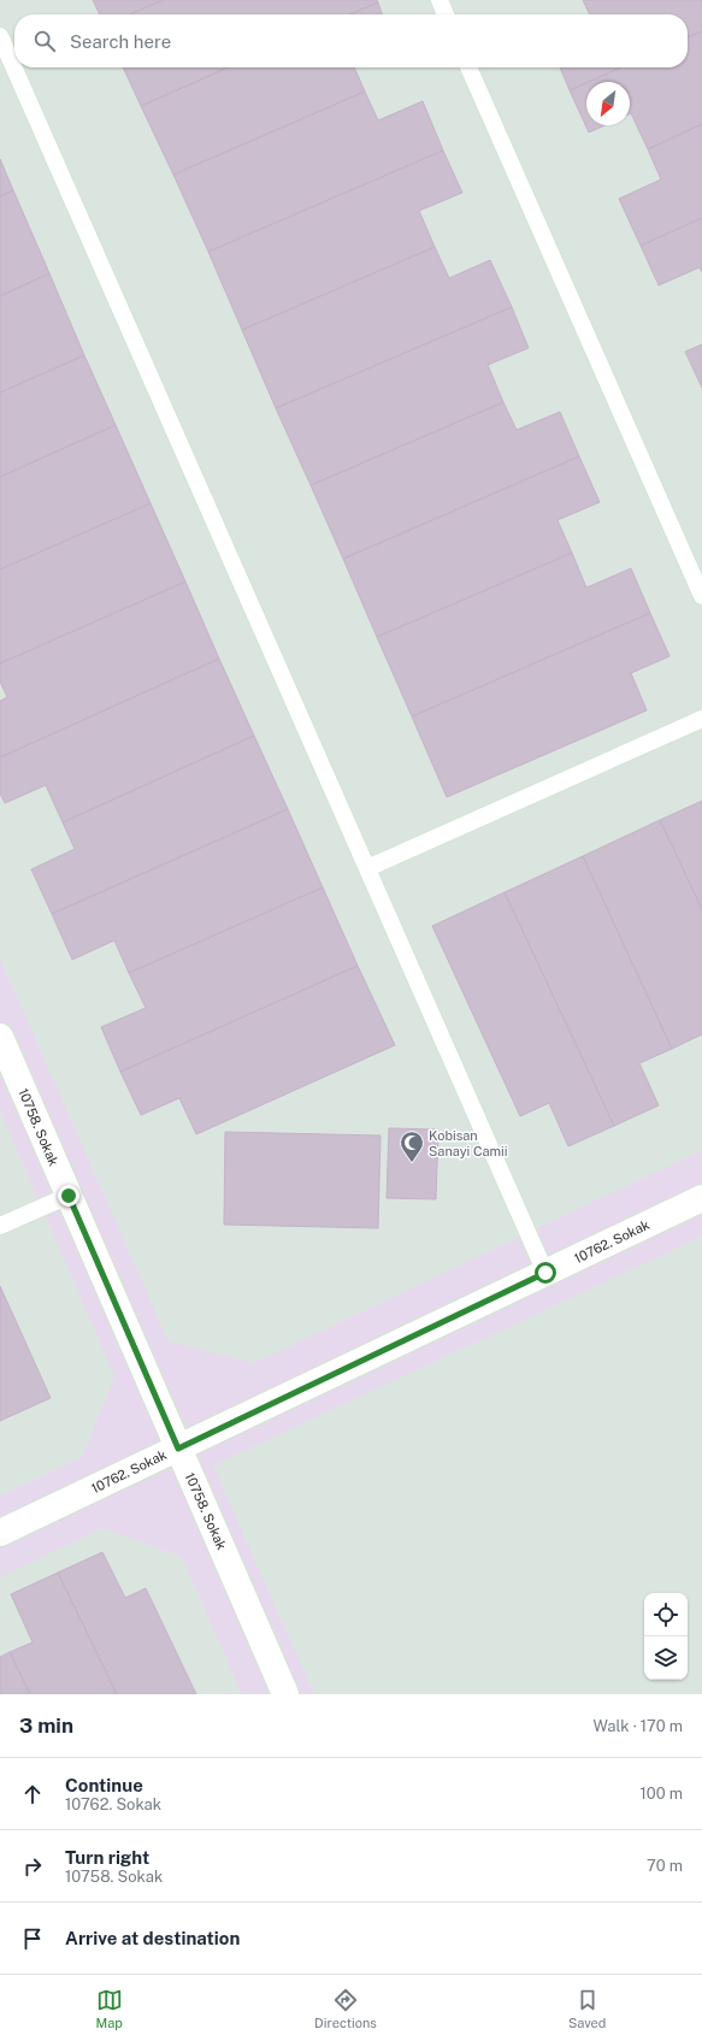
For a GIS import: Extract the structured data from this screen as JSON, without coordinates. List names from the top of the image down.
{
  "streets": {
    "street": ["10758. Sokak", "10762. Sokak"]
  },
  "crossings": [
    ["10758. Sokak", "10762. Sokak"]
  ],
  "places": {
    "mosque": ["Kobisan Sanayi Camii"]
  },
  "north": "bottom left",
  "page": {
    "search": "Search here",
    "heading": ["3 min", "Walk · 170 m"],
    "list": [
      ["Continue", "10762. Sokak", "100 m"],
      ["Turn right", "10758. Sokak", "70 m"],
      "Arrive at destination"
    ],
    "nav": ["Map", "Directions", "Saved"]
  }
}
